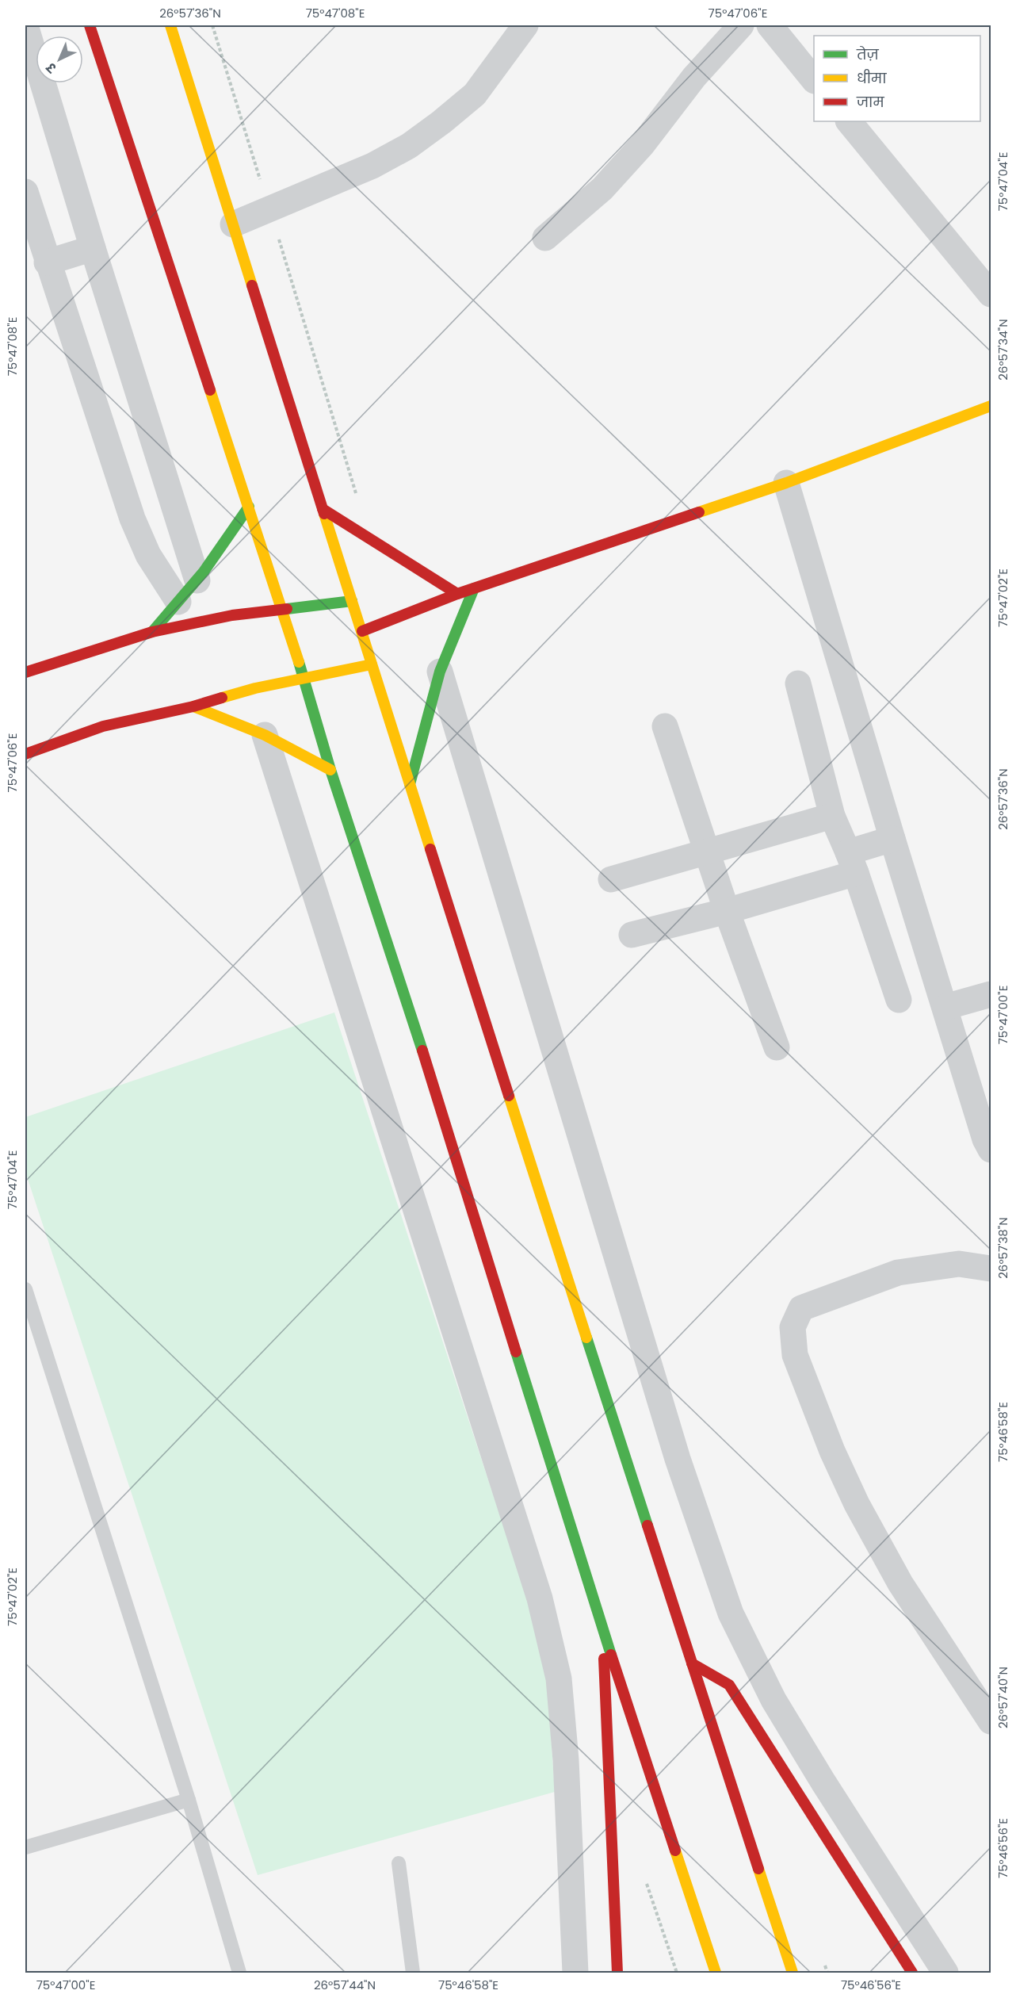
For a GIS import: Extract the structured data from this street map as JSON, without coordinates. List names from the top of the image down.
{
  "legend": ["तेज़", "धीमा", "जाम"],
  "north": "bottom left",
  "coordinates": [
    "26°57'36\"N",
    "75°47'08\"E",
    "75°47'06\"E",
    "75°47'04\"E",
    "26°57'34\"N",
    "75°47'02\"E",
    "75°47'00\"E",
    "26°57'38\"N",
    "75°46'58\"E",
    "26°57'40\"N",
    "75°46'56\"E",
    "26°57'44\"N"
  ]
}
